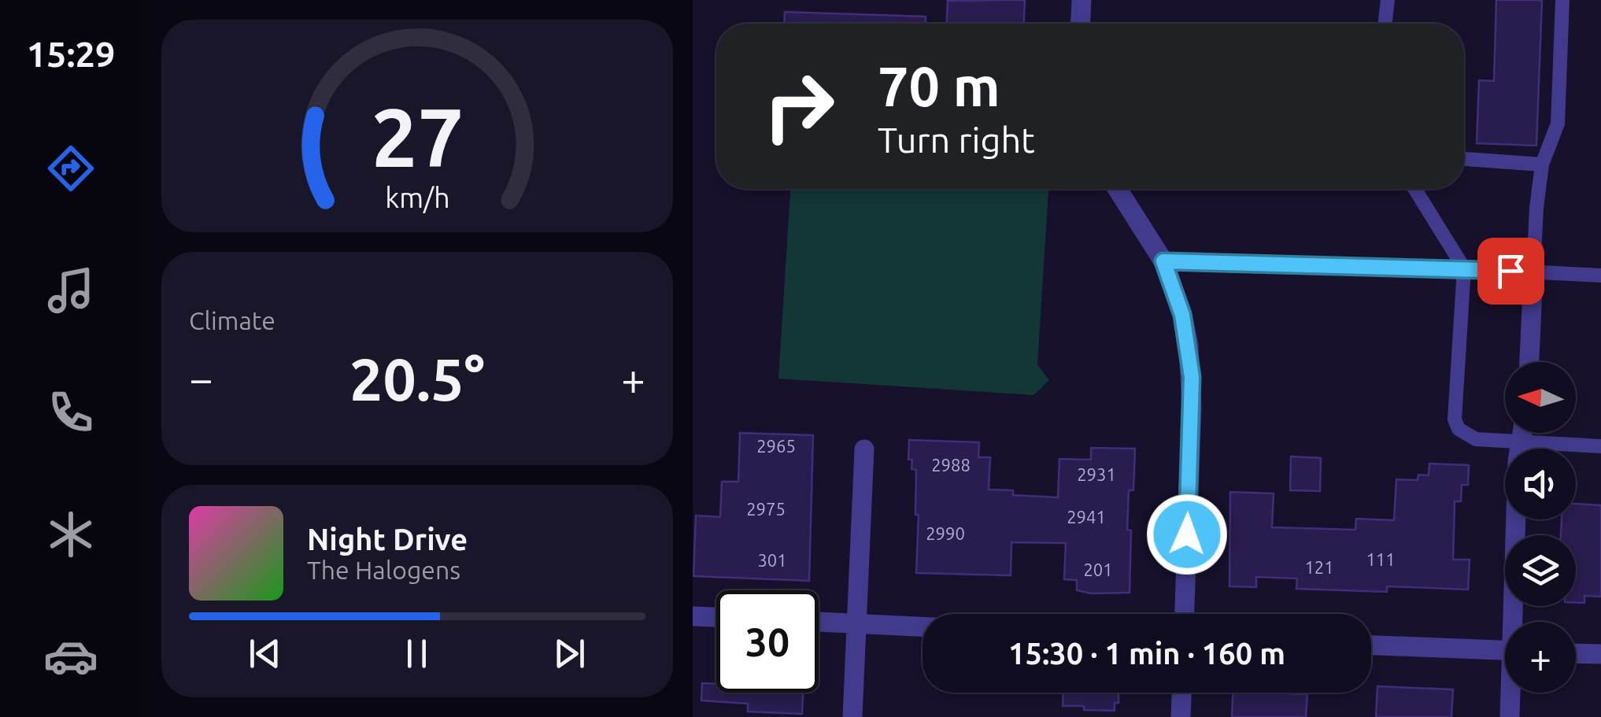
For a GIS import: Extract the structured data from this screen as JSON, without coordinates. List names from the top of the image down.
{
  "house_numbers": [
    "2965",
    "2988",
    "2931",
    "2975",
    "2941",
    "2990",
    "111",
    "301",
    "121",
    "201"
  ],
  "north": "left",
  "page": {
    "tabs": "15:29",
    "turn": ["70 m", "Turn right"],
    "tile": "Climate",
    "heat": ["−", "20.5°", "+"],
    "map_buttons": "+",
    "song": ["Night Drive", "The Halogens"],
    "limit": "30",
    "trip": "15:30 · 1 min · 160 m",
    "gauge": ["27", "km/h"]
  }
}
